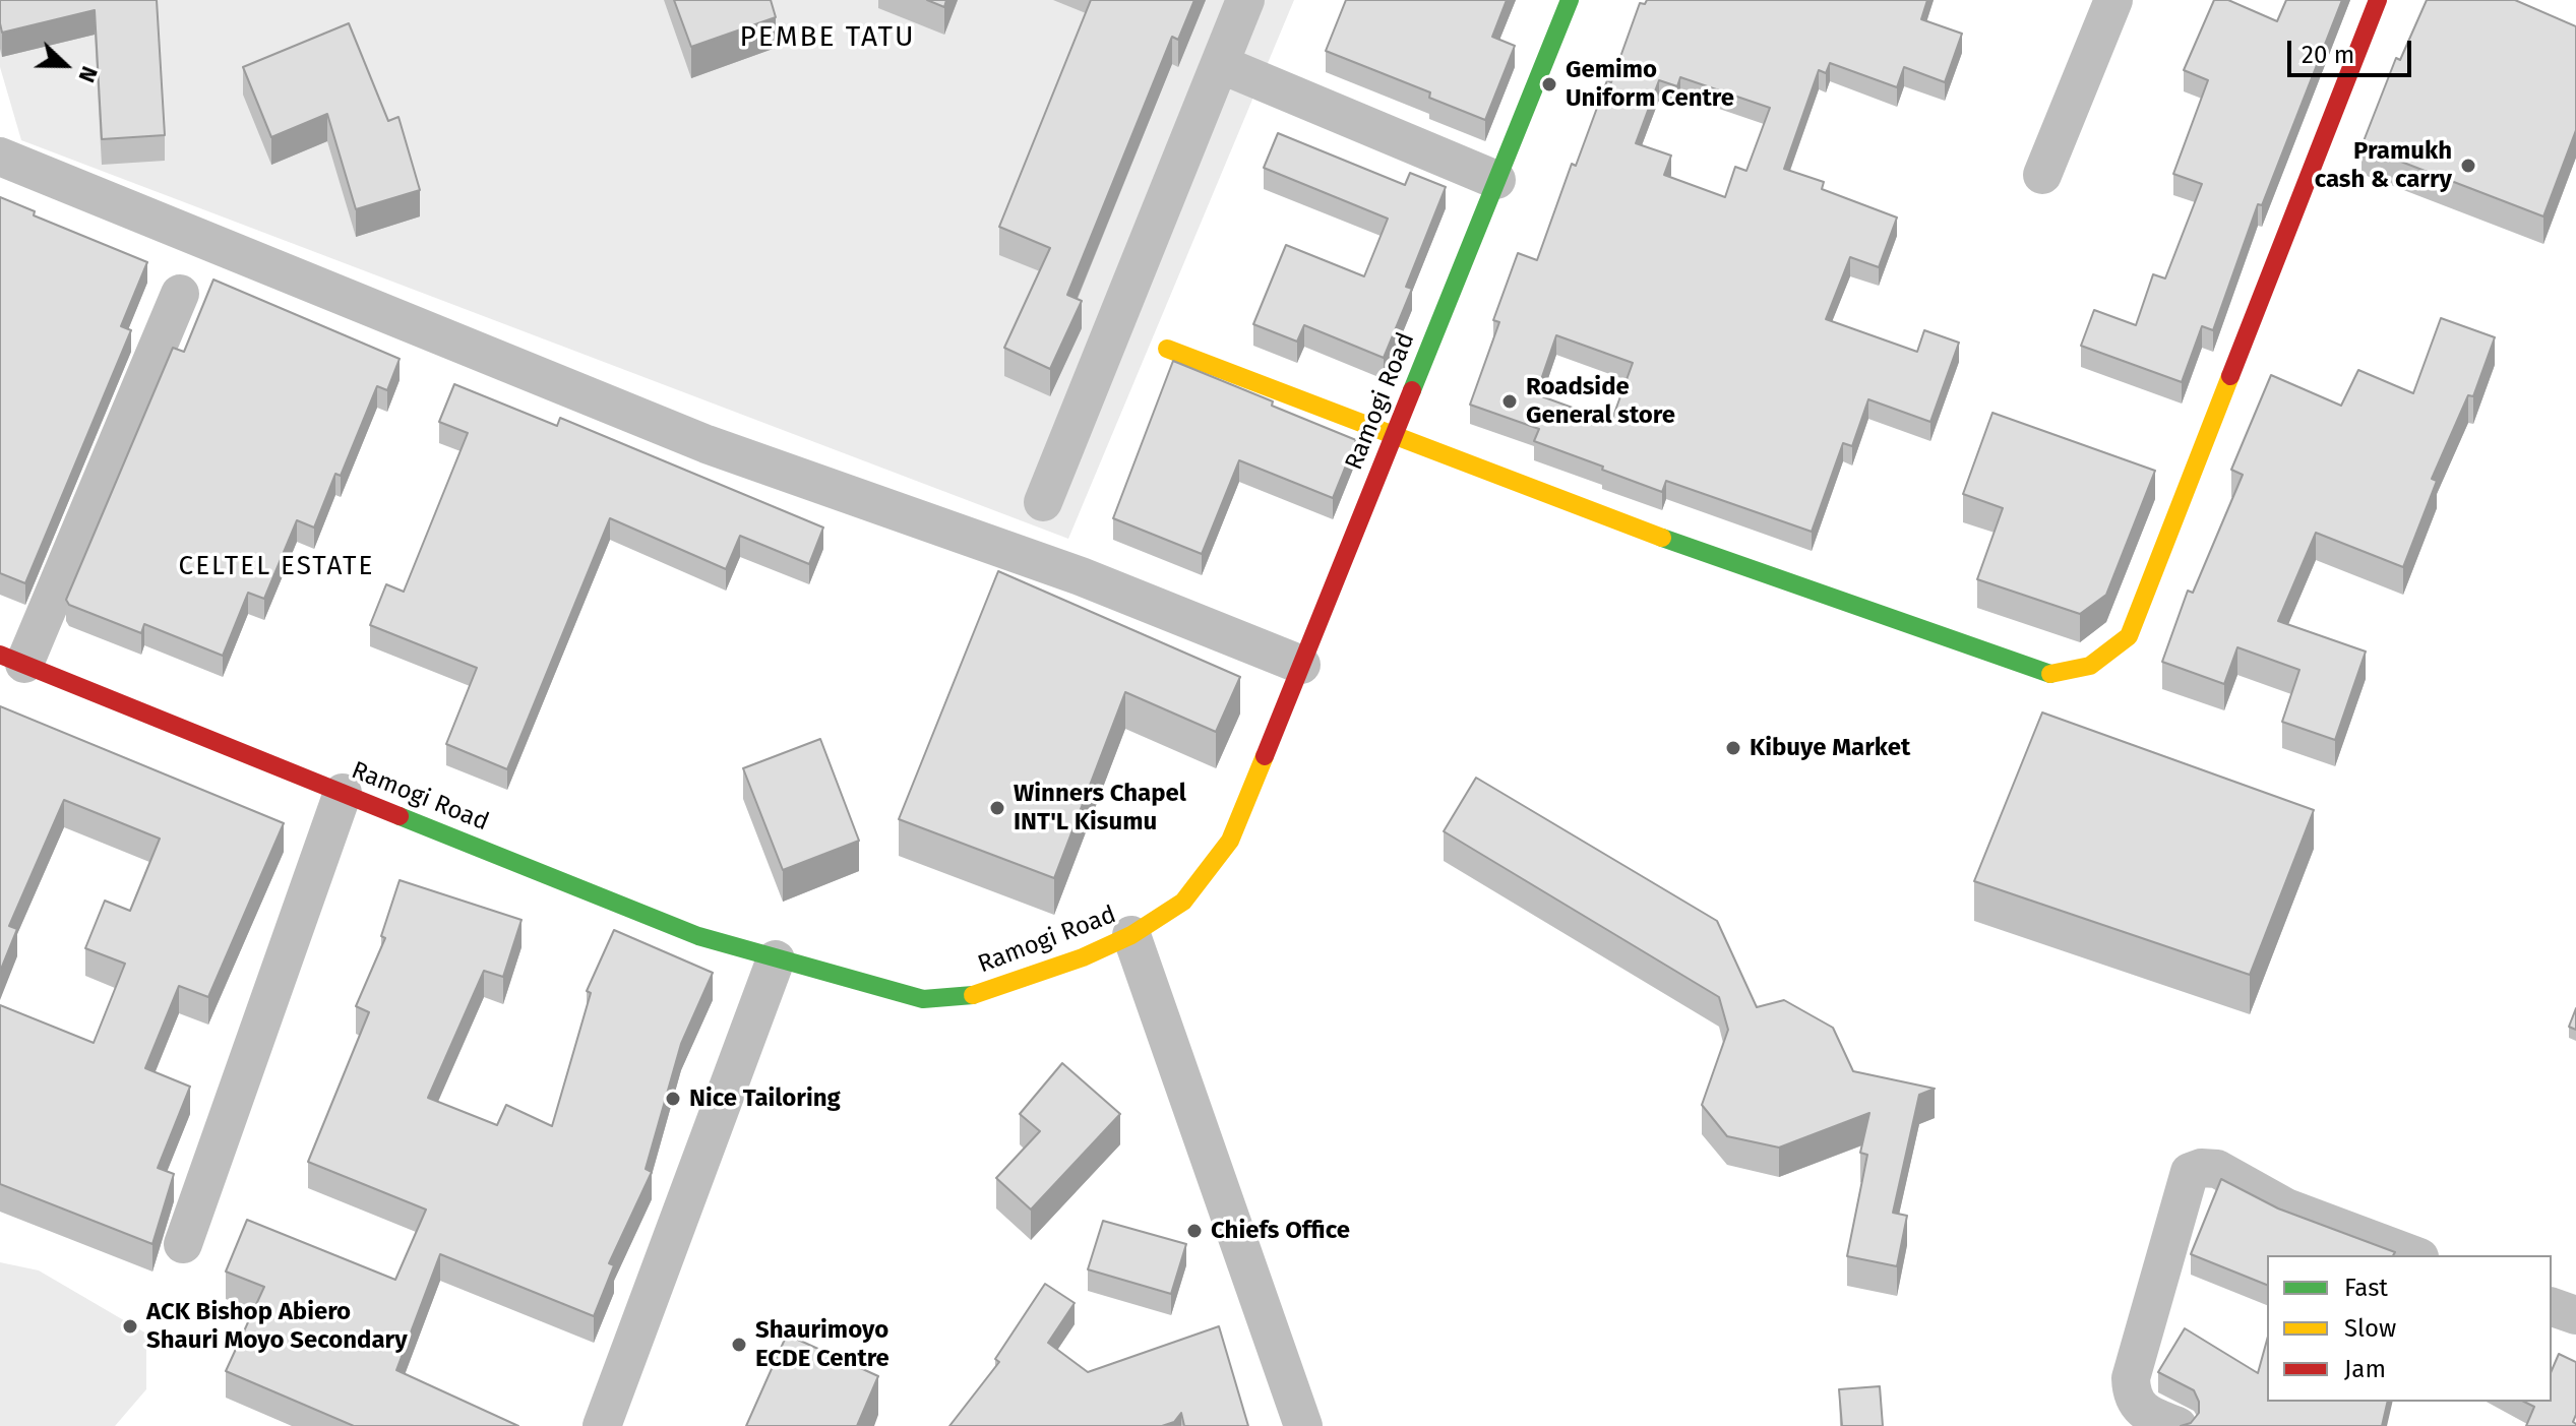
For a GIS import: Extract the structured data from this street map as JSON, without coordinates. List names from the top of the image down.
{
  "streets": {
    "street": ["Ramogi Road"]
  },
  "districts": ["PEMBE TATU", "CELTEL ESTATE"],
  "places": [
    "Gemimo Uniform Centre",
    "Pramukh cash & carry",
    "Roadside General store",
    "Kibuye Market",
    "Winners Chapel INT'L Kisumu",
    "Nice Tailoring",
    "Chiefs Office",
    "ACK Bishop Abiero Shauri Moyo Secondary",
    "Shaurimoyo ECDE Centre"
  ],
  "legend": ["Fast", "Slow", "Jam"],
  "scale_bar": "20 m",
  "north": "right"
}
